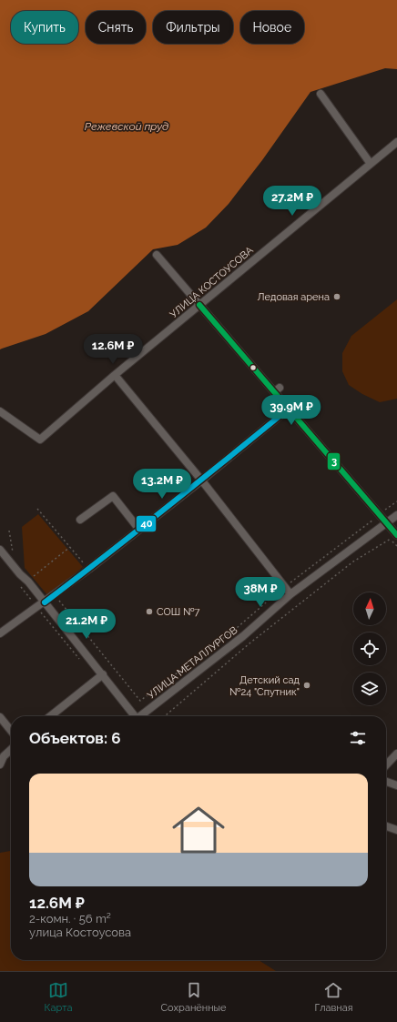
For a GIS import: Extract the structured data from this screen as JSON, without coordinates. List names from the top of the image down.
{
  "streets": {
    "street": ["УЛИЦА КОСТОУСОВА", "УЛИЦА МЕТАЛЛУРГОВ"]
  },
  "water": ["Режевской пруд"],
  "places": ["Ледовая арена", "СОШ №7", "Детский сад №24 \"Спутник\""],
  "lines": ["transit line 3", "transit line 40"],
  "north": "top",
  "page": {
    "chip": [
      "Купить",
      "Снять",
      "Фильтры",
      "Новое"
    ],
    "price": [
      "27.2M ₽",
      "12.6M ₽",
      "39.9M ₽",
      "13.2M ₽",
      "38M ₽",
      "21.2M ₽"
    ],
    "heading": "Объектов: 6",
    "list": [
      {
        "name": "12.6M ₽",
        "note": "2-комн. · 56 m² · улица Костоусова"
      }
    ],
    "tabs": ["Карта", "Сохранённые", "Главная"]
  }
}
